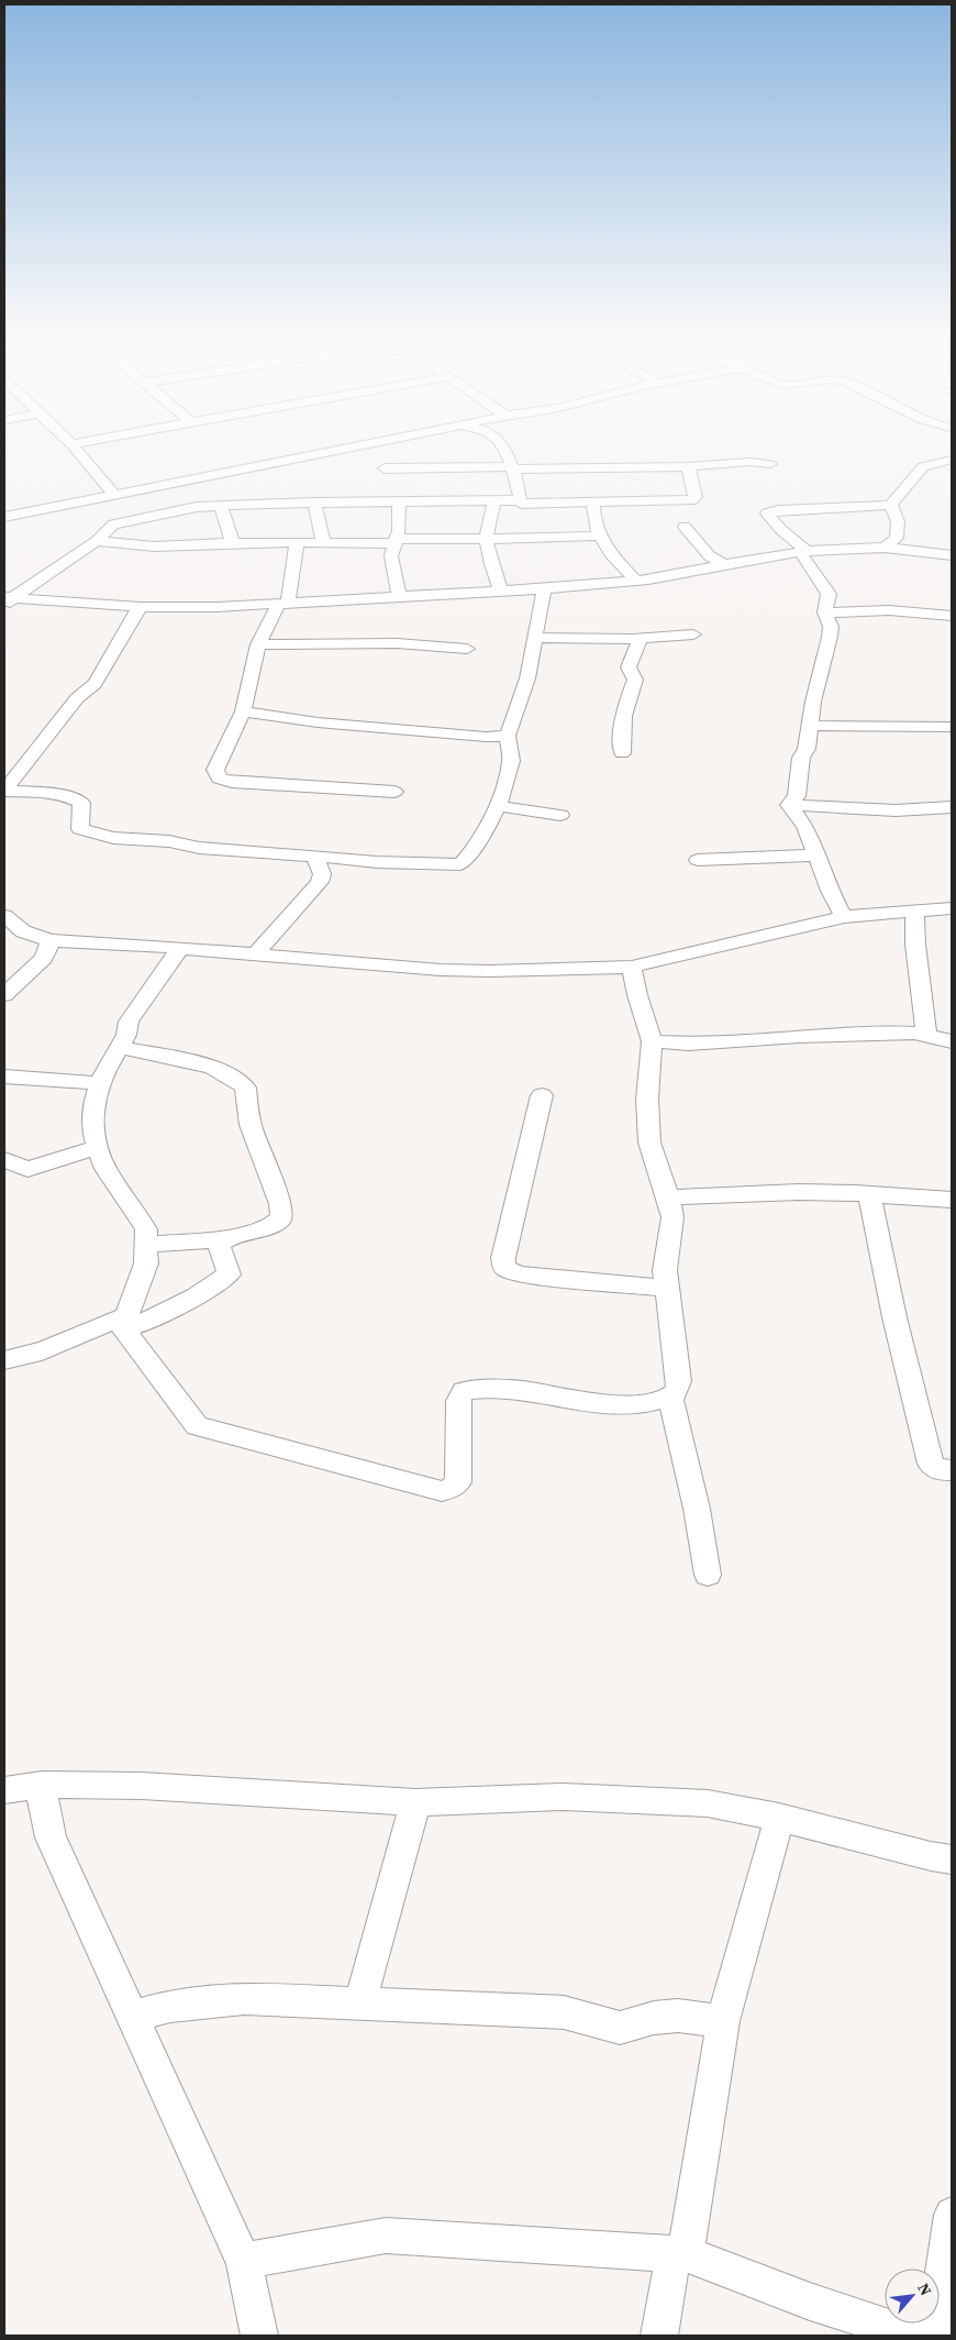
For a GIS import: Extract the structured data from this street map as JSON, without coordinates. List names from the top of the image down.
{
  "north": "top right"
}
